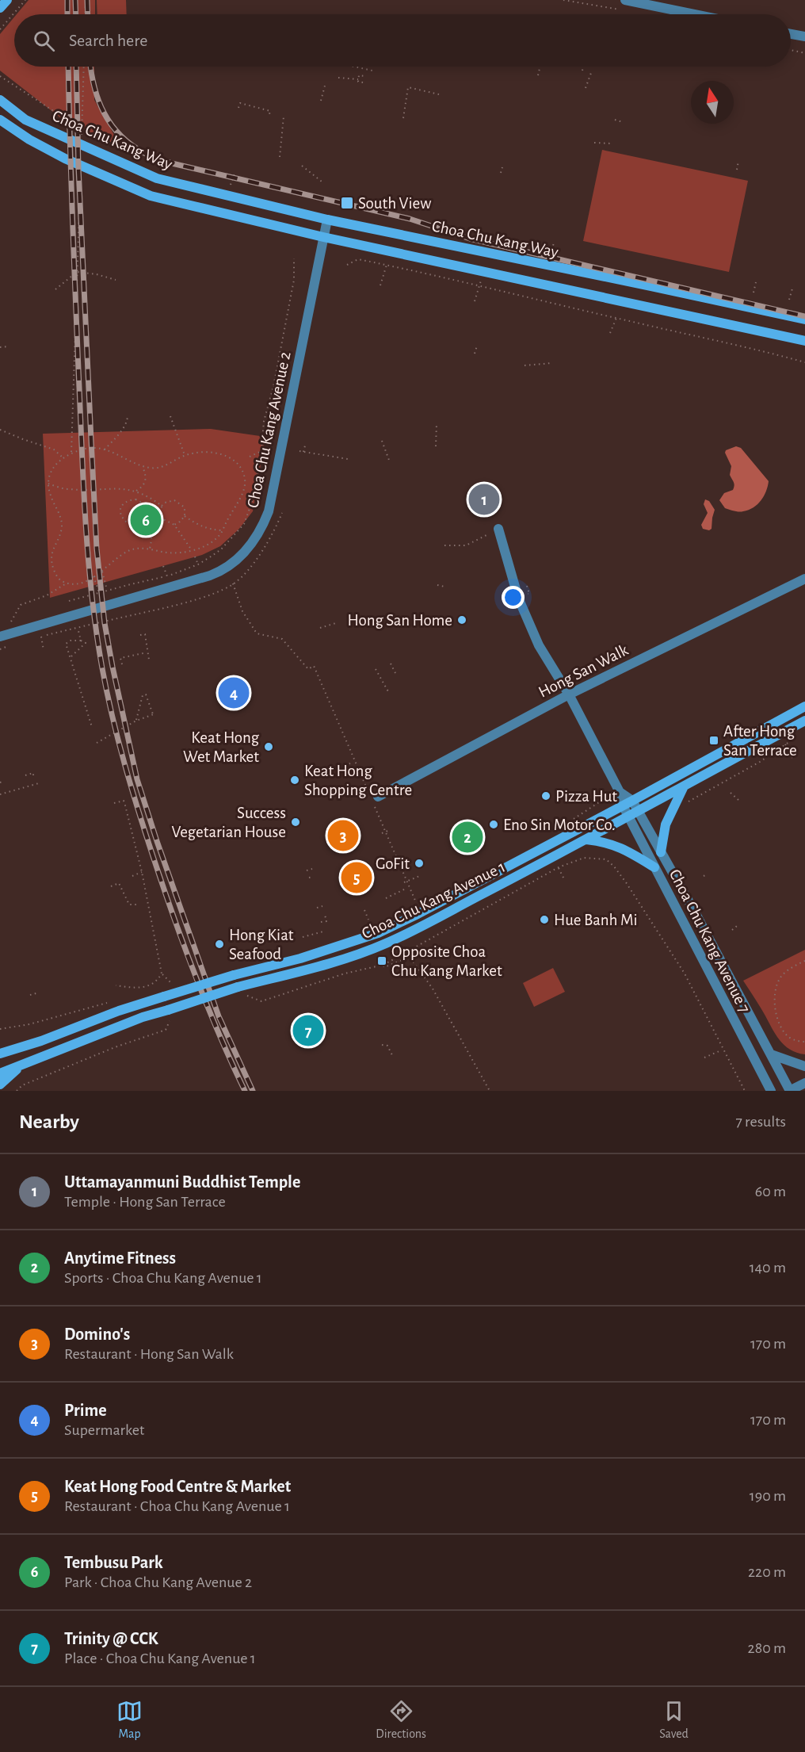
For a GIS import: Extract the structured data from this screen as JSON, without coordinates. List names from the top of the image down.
{
  "streets": {
    "street": [
      "Choa Chu Kang Way",
      "Choa Chu Kang Avenue 2",
      "Hong San Walk",
      "Choa Chu Kang Avenue 1",
      "Choa Chu Kang Avenue 7"
    ]
  },
  "crossings": [
    ["Choa Chu Kang Way", "Choa Chu Kang Avenue 2"],
    ["Choa Chu Kang Avenue 1", "Choa Chu Kang Avenue 7"]
  ],
  "places": {
    "transit": ["South View", "After Hong San Terrace", "Opposite Choa Chu Kang Market"],
    "other": [
      "Hong San Home",
      "Keat Hong Wet Market",
      "Keat Hong Shopping Centre",
      "Pizza Hut",
      "Success Vegetarian House",
      "Eno Sin Motor Co.",
      "GoFit",
      "Hue Banh Mi",
      "Hong Kiat Seafood"
    ]
  },
  "north": "top",
  "page": {
    "search": "Search here",
    "pins": [
      "1",
      "6",
      "4",
      "3",
      "2",
      "5",
      "7"
    ],
    "heading": ["Nearby", "7 results"],
    "list": [
      {
        "mark": "1",
        "name": "Uttamayanmuni Buddhist Temple",
        "note": "Temple · Hong San Terrace",
        "value": "60 m"
      },
      {
        "mark": "2",
        "name": "Anytime Fitness",
        "note": "Sports · Choa Chu Kang Avenue 1",
        "value": "140 m"
      },
      {
        "mark": "3",
        "name": "Domino's",
        "note": "Restaurant · Hong San Walk",
        "value": "170 m"
      },
      {
        "mark": "4",
        "name": "Prime",
        "note": "Supermarket",
        "value": "170 m"
      },
      {
        "mark": "5",
        "name": "Keat Hong Food Centre & Market",
        "note": "Restaurant · Choa Chu Kang Avenue 1",
        "value": "190 m"
      },
      {
        "mark": "6",
        "name": "Tembusu Park",
        "note": "Park · Choa Chu Kang Avenue 2",
        "value": "220 m"
      },
      {
        "mark": "7",
        "name": "Trinity @ CCK",
        "note": "Place · Choa Chu Kang Avenue 1",
        "value": "280 m"
      }
    ],
    "nav": ["Map", "Directions", "Saved"]
  }
}
